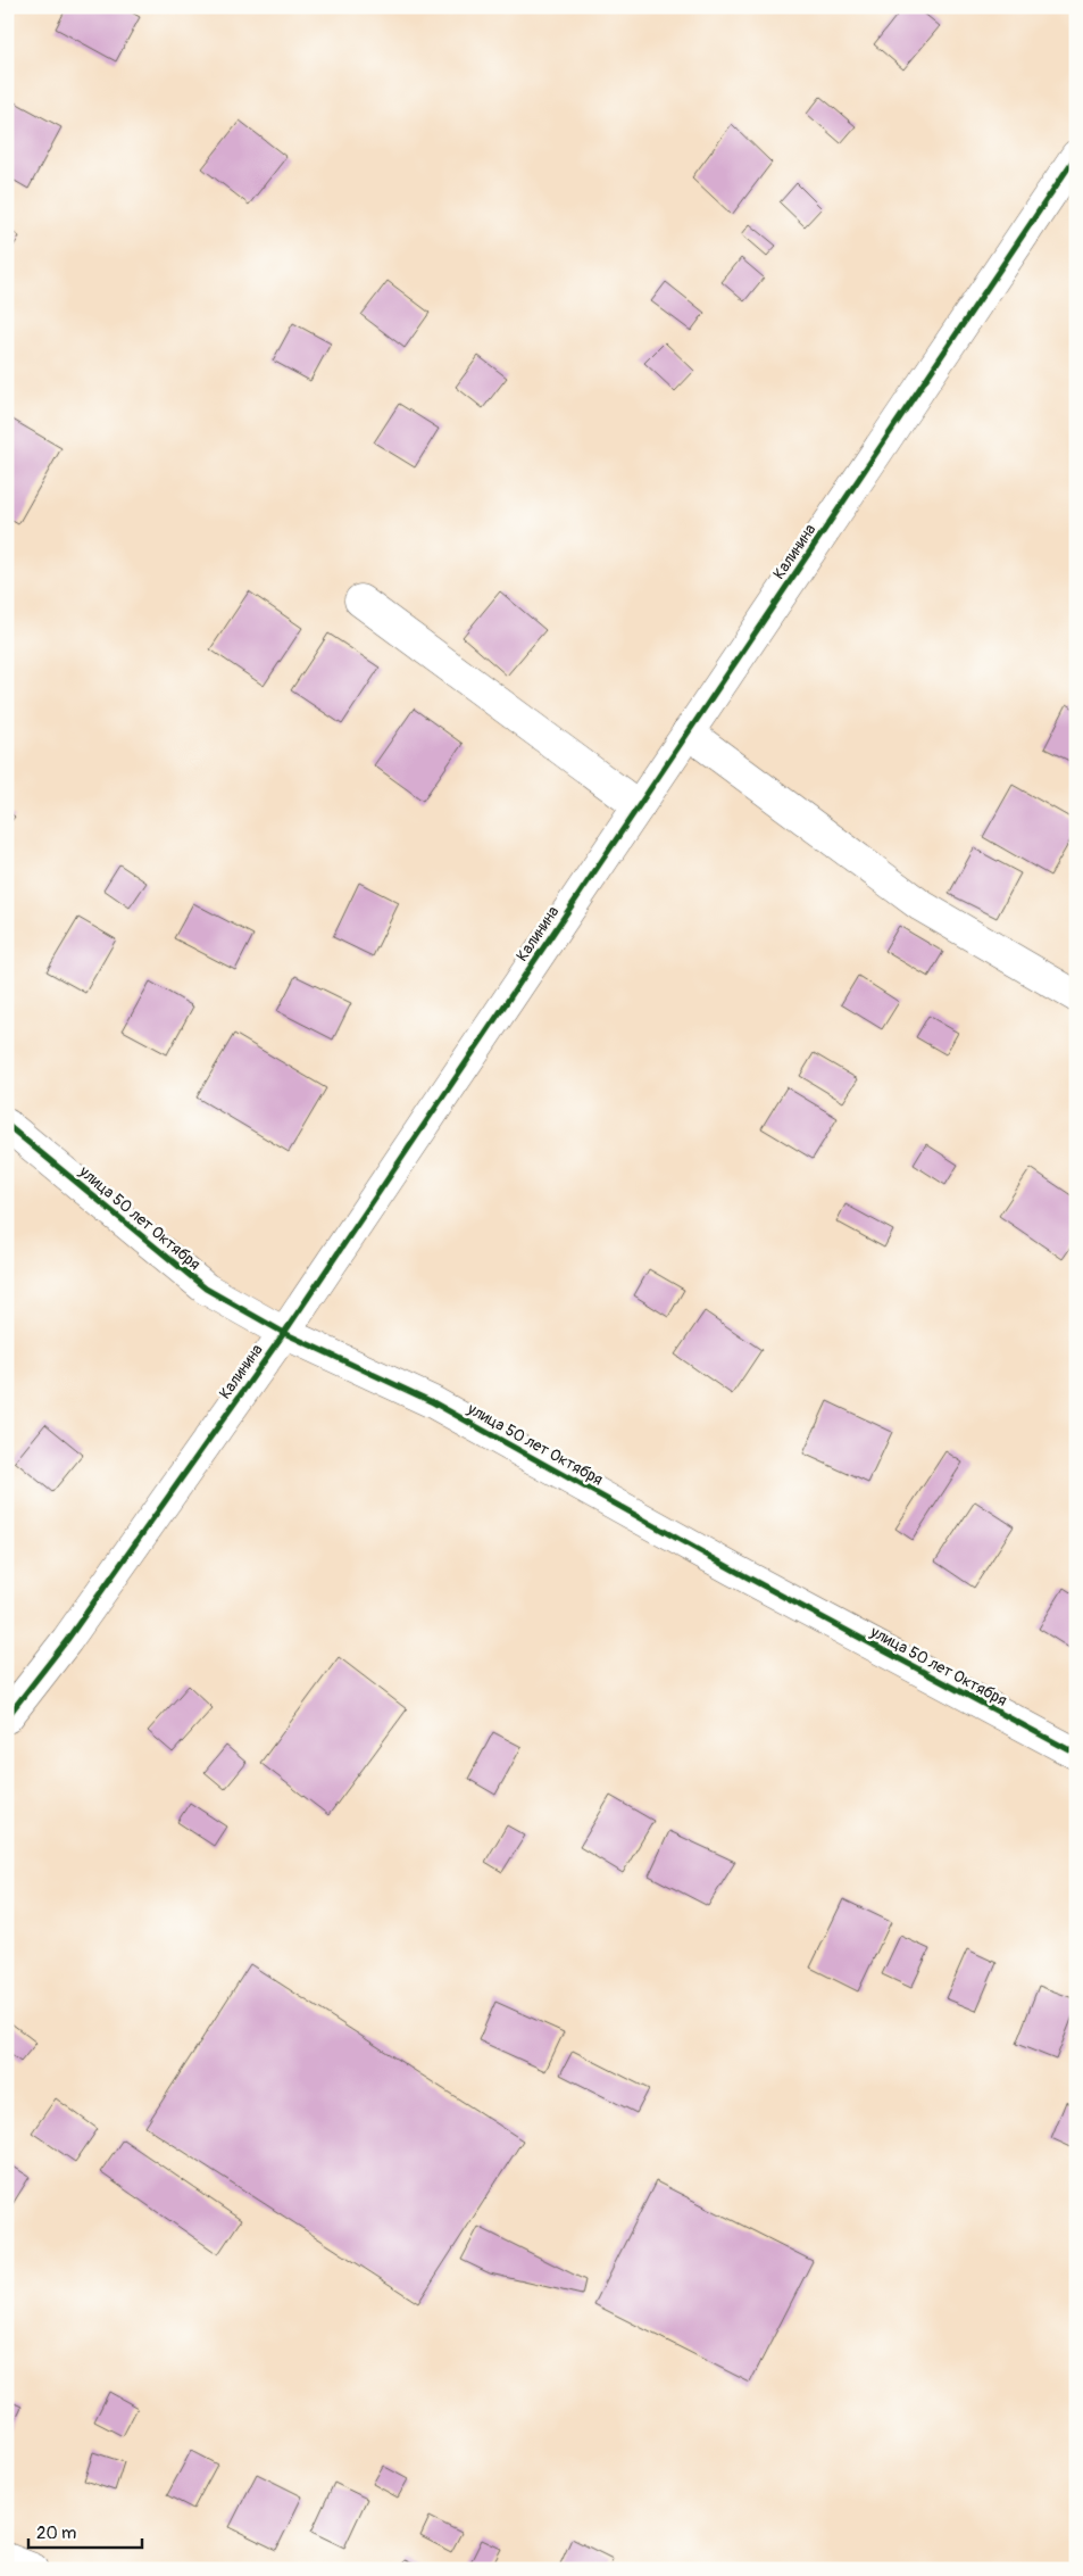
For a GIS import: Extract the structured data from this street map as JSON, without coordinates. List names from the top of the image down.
{
  "streets": {
    "street": ["Калинина", "улица 50 лет Октября"]
  },
  "crossings": [
    ["Калинина", "улица 50 лет Октября"]
  ],
  "scale_bar": "20 m"
}
